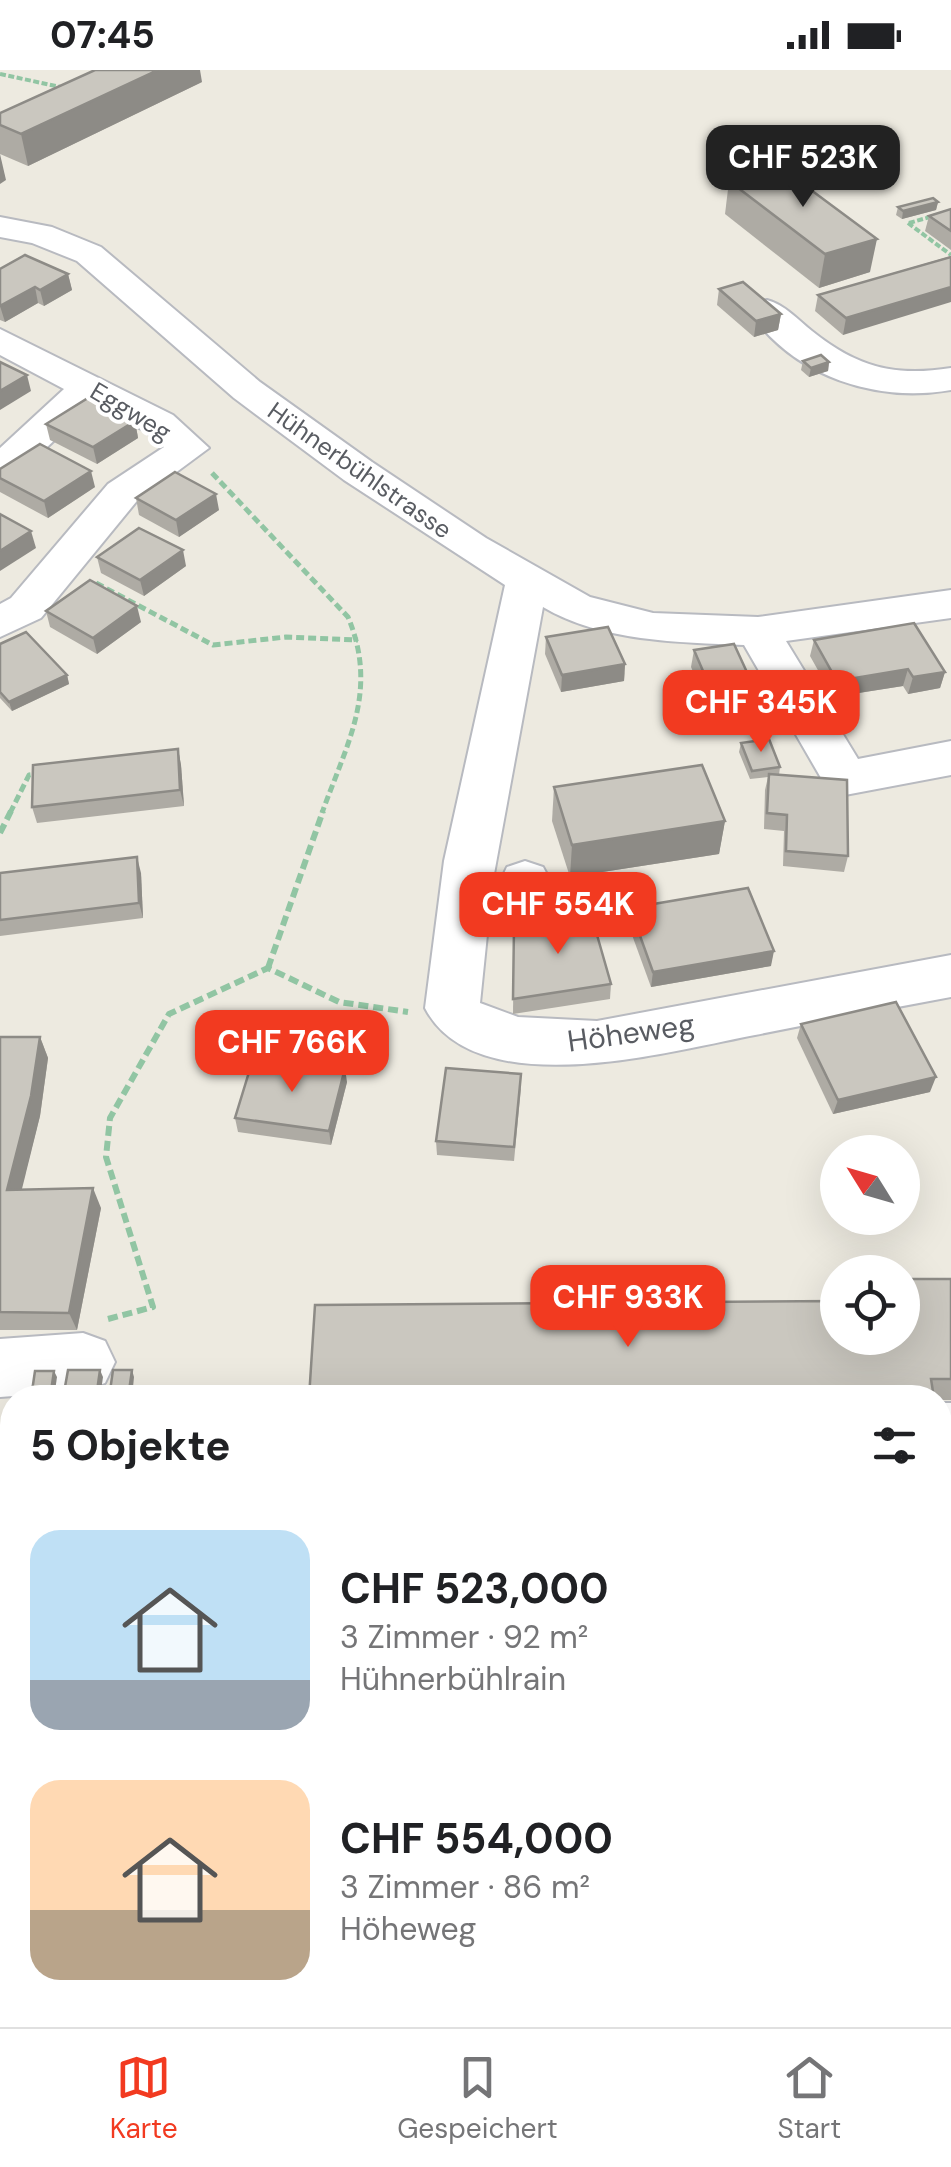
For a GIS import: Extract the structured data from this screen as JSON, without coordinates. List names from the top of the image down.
{
  "streets": {
    "street": ["Eggweg", "Hühnerbühlstrasse", "Höheweg"]
  },
  "crossings": [
    ["Hühnerbühlstrasse", "Höheweg"]
  ],
  "north": "top left",
  "page": {
    "status": "07:45",
    "price": [
      "CHF 523K",
      "CHF 345K",
      "CHF 554K",
      "CHF 766K",
      "CHF 933K"
    ],
    "heading": "5 Objekte",
    "list": [
      {
        "name": "CHF 523,000",
        "note": "3 Zimmer · 92 m² · Hühnerbühlrain"
      },
      {
        "name": "CHF 554,000",
        "note": "3 Zimmer · 86 m² · Höheweg"
      }
    ],
    "tabs": ["Karte", "Gespeichert", "Start"]
  }
}
